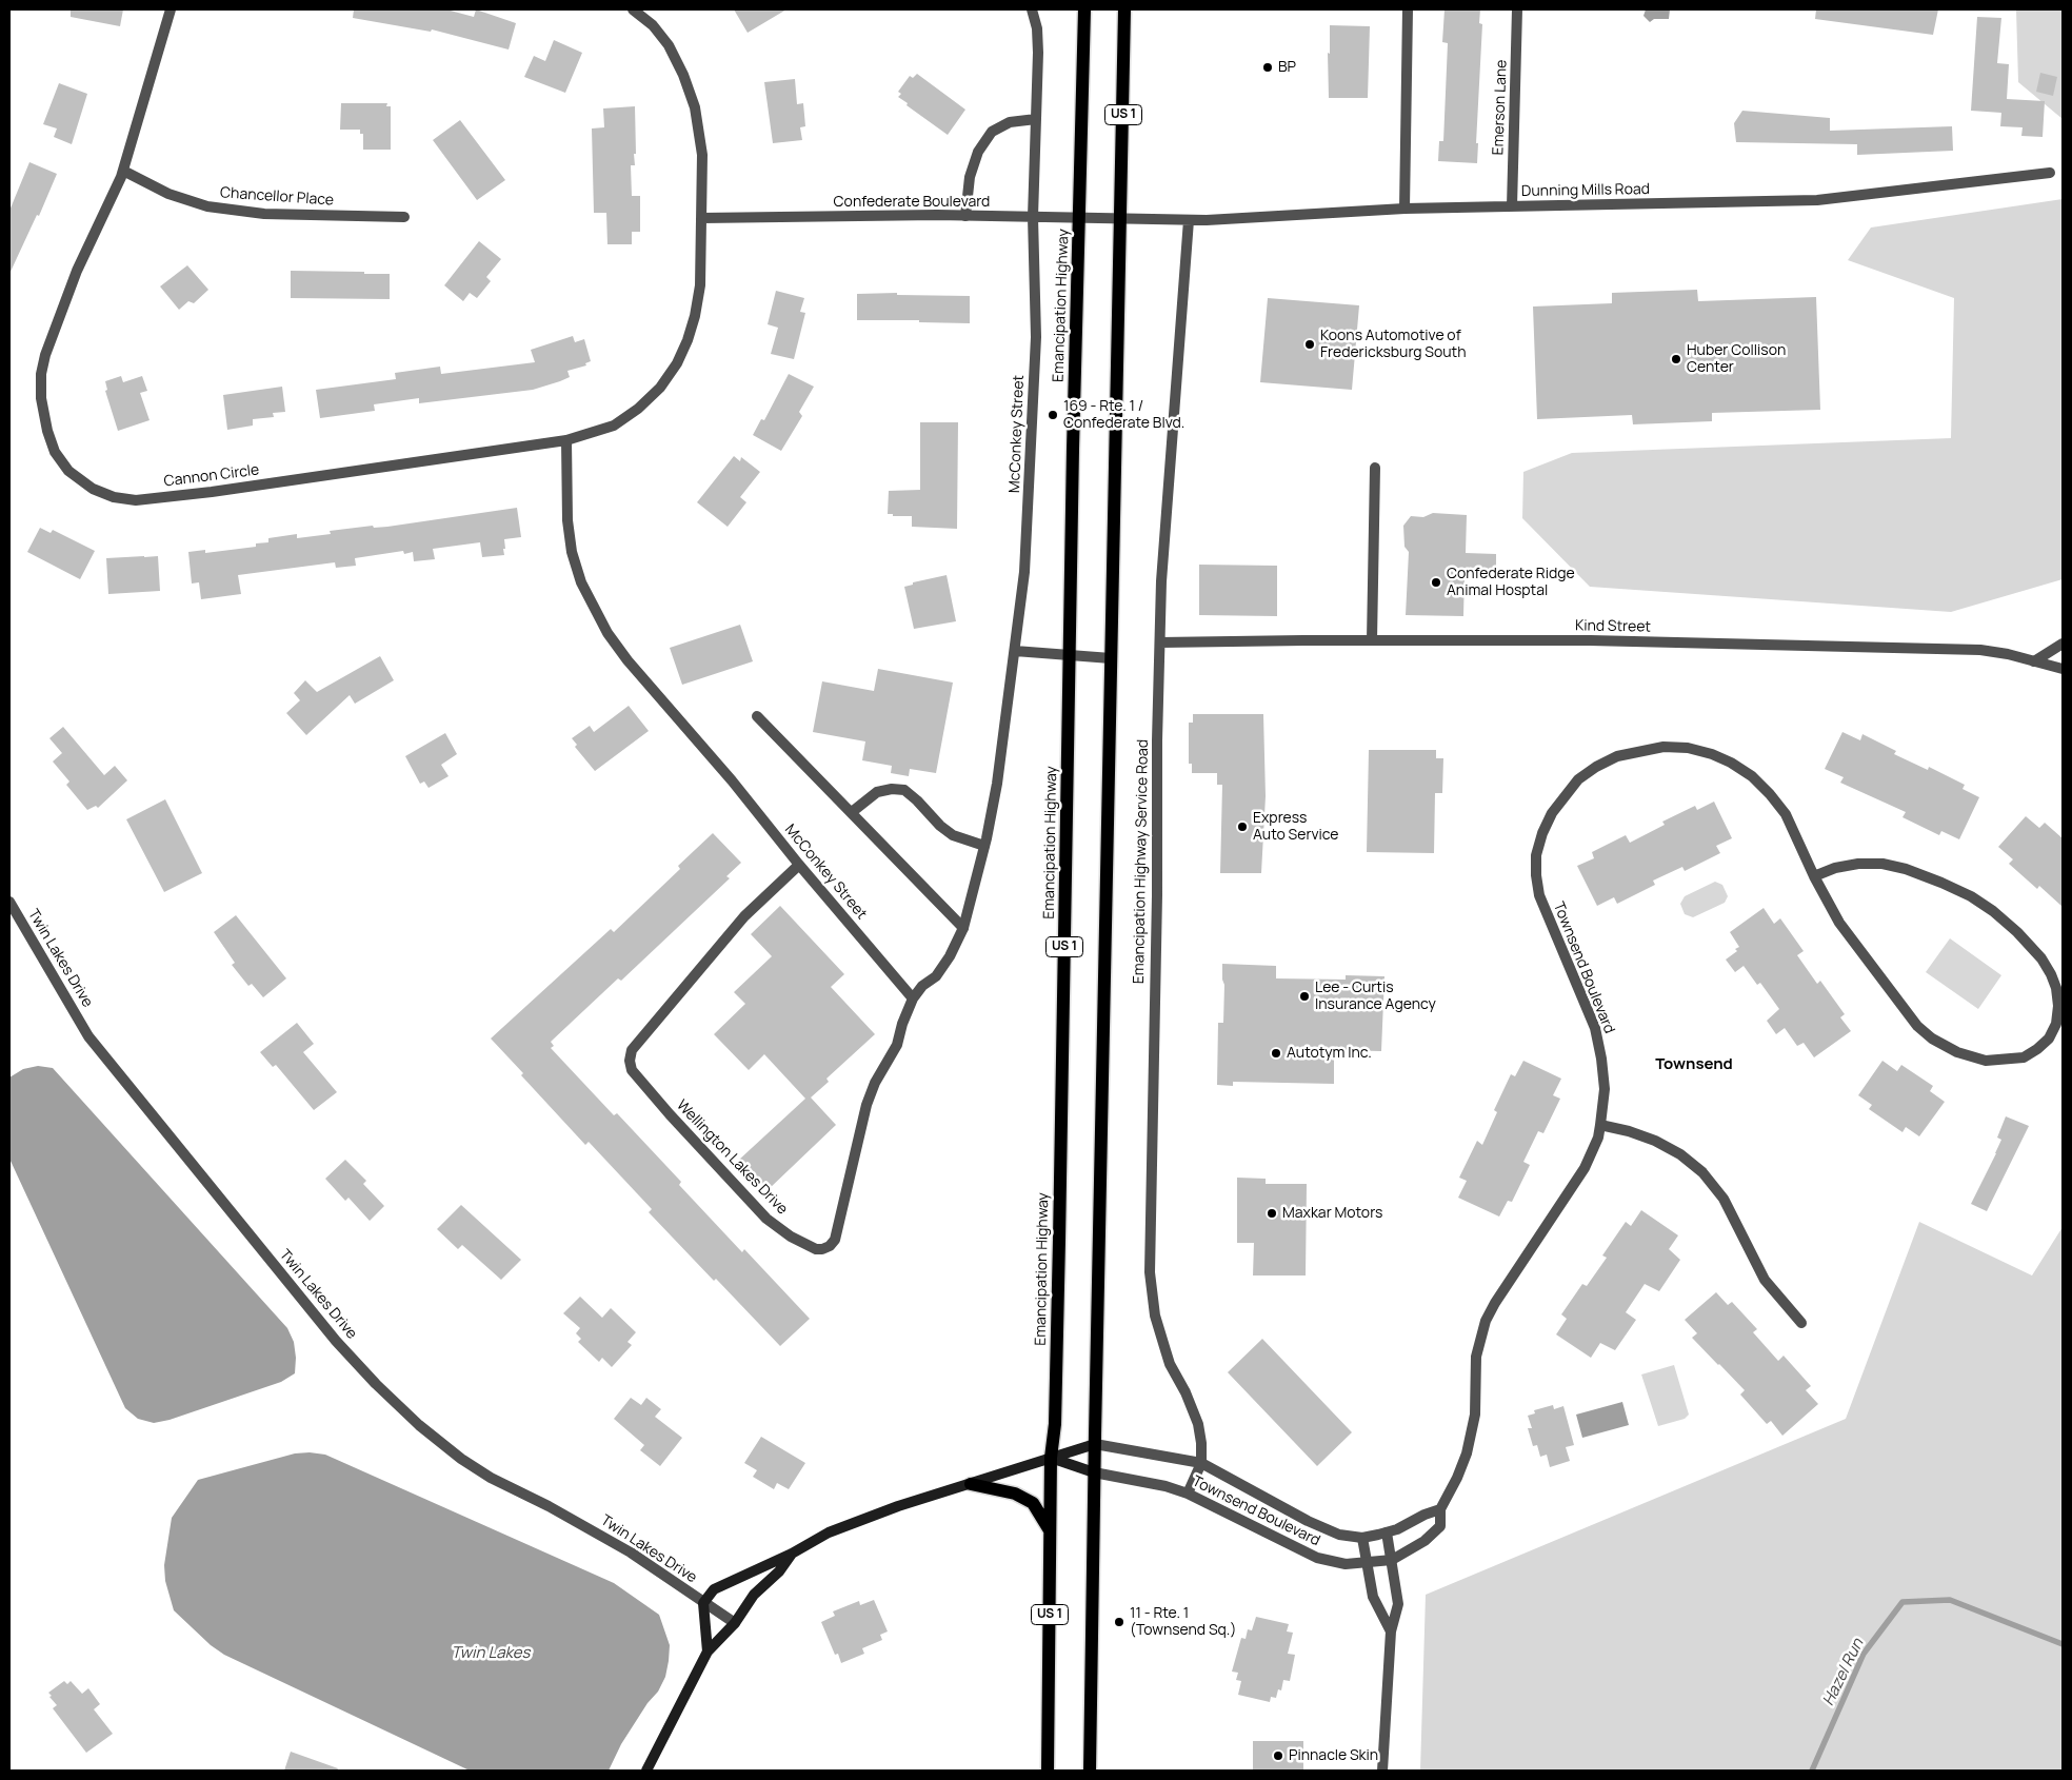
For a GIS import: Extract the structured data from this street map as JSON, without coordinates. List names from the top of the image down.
{
  "streets": {
    "main road": ["US 1", "Emancipation Highway"],
    "street": [
      "Emerson Lane",
      "Dunning Mills Road",
      "Chancellor Place",
      "Confederate Boulevard",
      "McConkey Street",
      "Cannon Circle",
      "Kind Street",
      "Emancipation Highway Service Road",
      "Twin Lakes Drive",
      "Townsend Boulevard",
      "Wellington Lakes Drive"
    ]
  },
  "crossings": [
    ["Emerson Lane", "Dunning Mills Road"],
    ["US 1", "Dunning Mills Road"],
    ["US 1", "Confederate Boulevard"],
    ["US 1", "Twin Lakes Drive"],
    ["US 1", "Townsend Boulevard"],
    ["Dunning Mills Road", "Confederate Boulevard"],
    ["Dunning Mills Road", "Emancipation Highway Service Road"],
    ["Chancellor Place", "Cannon Circle"],
    ["Confederate Boulevard", "Emancipation Highway"],
    ["Confederate Boulevard", "McConkey Street"],
    ["Confederate Boulevard", "Cannon Circle"],
    ["Emancipation Highway", "Twin Lakes Drive"],
    ["McConkey Street", "Cannon Circle"],
    ["McConkey Street", "Wellington Lakes Drive"],
    ["Kind Street", "Emancipation Highway Service Road"],
    ["Emancipation Highway Service Road", "Townsend Boulevard"],
    ["Twin Lakes Drive", "Townsend Boulevard"]
  ],
  "districts": ["Townsend"],
  "water": ["Twin Lakes", "Hazel Run"],
  "places": [
    "BP",
    "Koons Automotive of Fredericksburg South",
    "Huber Collison Center",
    "169 - Rte. 1 / Confederate Blvd.",
    "Confederate Ridge Animal Hosptal",
    "Express Auto Service",
    "Lee - Curtis Insurance Agency",
    "Autotym Inc.",
    "Maxkar Motors",
    "11 - Rte. 1 (Townsend Sq.)",
    "Pinnacle Skin"
  ]
}
